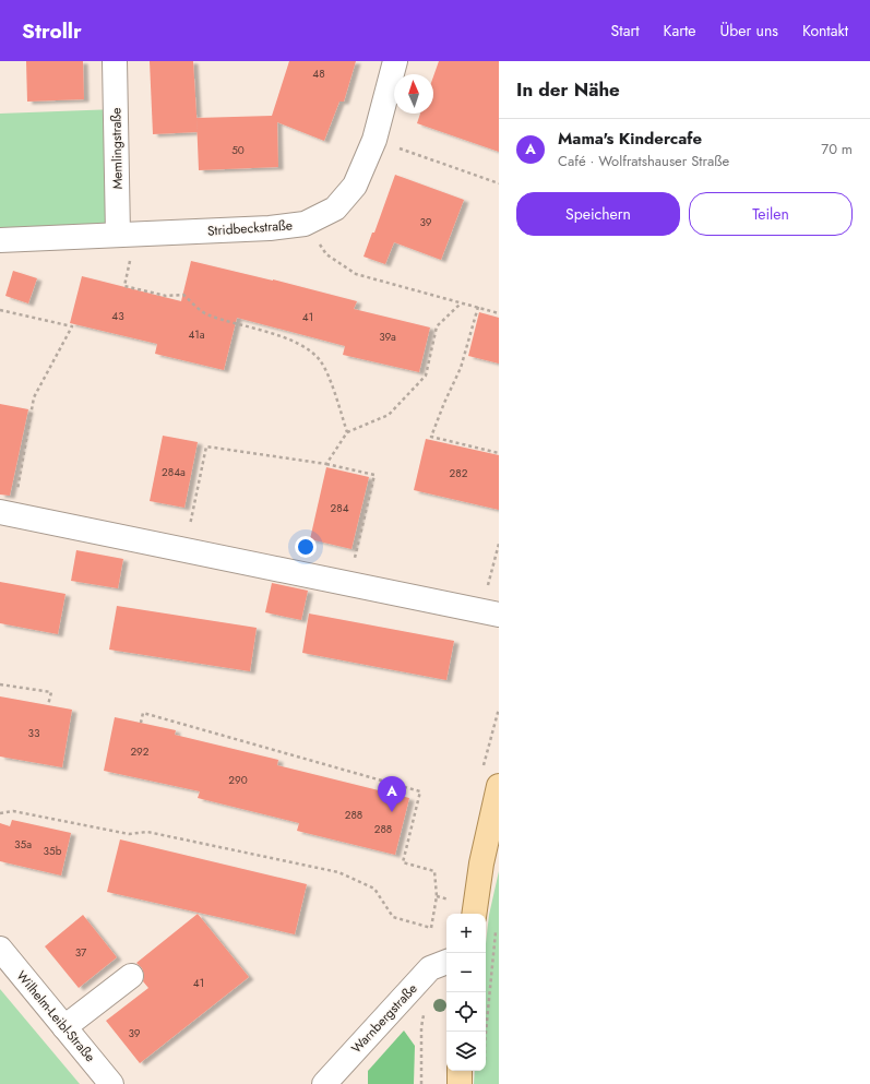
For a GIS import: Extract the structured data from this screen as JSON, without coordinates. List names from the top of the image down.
{
  "streets": {
    "street": [
      "Memlingstraße",
      "Stridbeckstraße",
      "Wilhelm-Leibl-Straße",
      "Warnbergstraße"
    ]
  },
  "crossings": [
    ["Memlingstraße", "Stridbeckstraße"]
  ],
  "house_numbers": [
    "48",
    "50",
    "39",
    "43",
    "41",
    "41a",
    "39a",
    "284a",
    "282",
    "284",
    "33",
    "292",
    "290",
    "288",
    "288",
    "35a",
    "35b",
    "37",
    "41",
    "39"
  ],
  "north": "top",
  "page": {
    "header": "Strollr",
    "nav": [
      "Start",
      "Karte",
      "Über uns",
      "Kontakt"
    ],
    "heading": "In der Nähe",
    "list": [
      {
        "mark": "A",
        "name": "Mama's Kindercafe",
        "note": "Café · Wolfratshauser Straße",
        "value": "70 m"
      }
    ],
    "buttons": ["Speichern", "Teilen"],
    "pins": "A",
    "map_buttons": ["+", "−"]
  }
}
